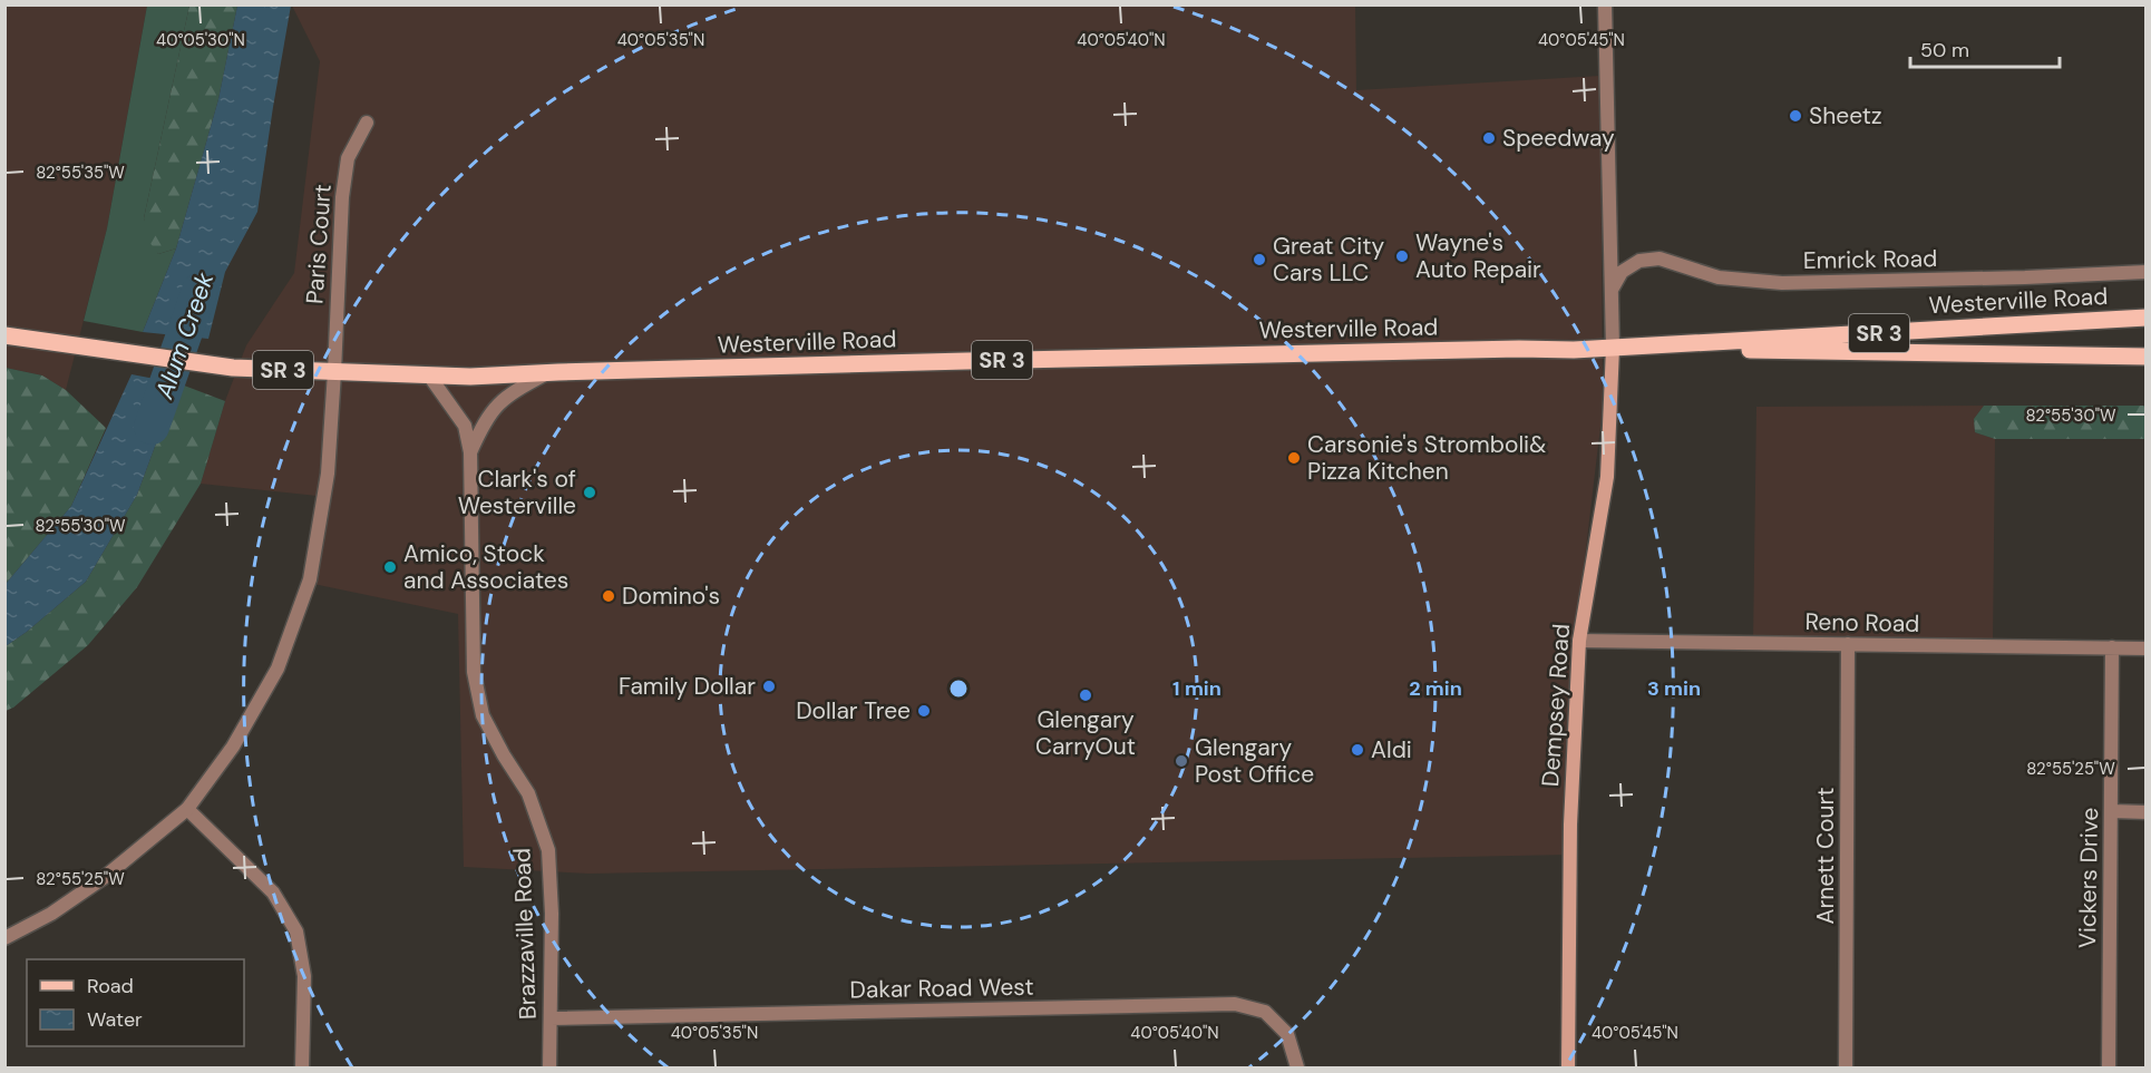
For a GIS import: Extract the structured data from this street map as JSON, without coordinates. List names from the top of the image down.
{
  "streets": {
    "main road": ["Westerville Road", "SR 3", "Dempsey Road"],
    "street": [
      "Paris Court",
      "Emrick Road",
      "Reno Road",
      "Arnett Court",
      "Vickers Drive",
      "Brazzaville Road",
      "Dakar Road West"
    ]
  },
  "crossings": [
    ["Paris Court", "Westerville Road"],
    ["Westerville Road", "Dempsey Road"],
    ["Westerville Road", "Brazzaville Road"],
    ["Reno Road", "Dempsey Road"],
    ["Reno Road", "Arnett Court"],
    ["Reno Road", "Vickers Drive"],
    ["Brazzaville Road", "Dakar Road West"]
  ],
  "water": ["Alum Creek"],
  "places": [
    "Sheetz",
    "Speedway",
    "Wayne's Auto Repair",
    "Great City Cars LLC",
    "Carsonie's Stromboli& Pizza Kitchen",
    "Clark's of Westerville",
    "Amico, Stock and Associates",
    "Domino's",
    "Family Dollar",
    "Glengary CarryOut",
    "Dollar Tree",
    "Aldi",
    "Glengary Post Office"
  ],
  "legend": ["Road", "Water"],
  "scale_bar": "50 m",
  "coordinates": [
    "40°05'30\"N",
    "40°05'35\"N",
    "40°05'40\"N",
    "40°05'45\"N",
    "82°55'35\"W",
    "82°55'30\"W",
    "82°55'25\"W"
  ],
  "rings": ["1 min", "2 min", "3 min"]
}
